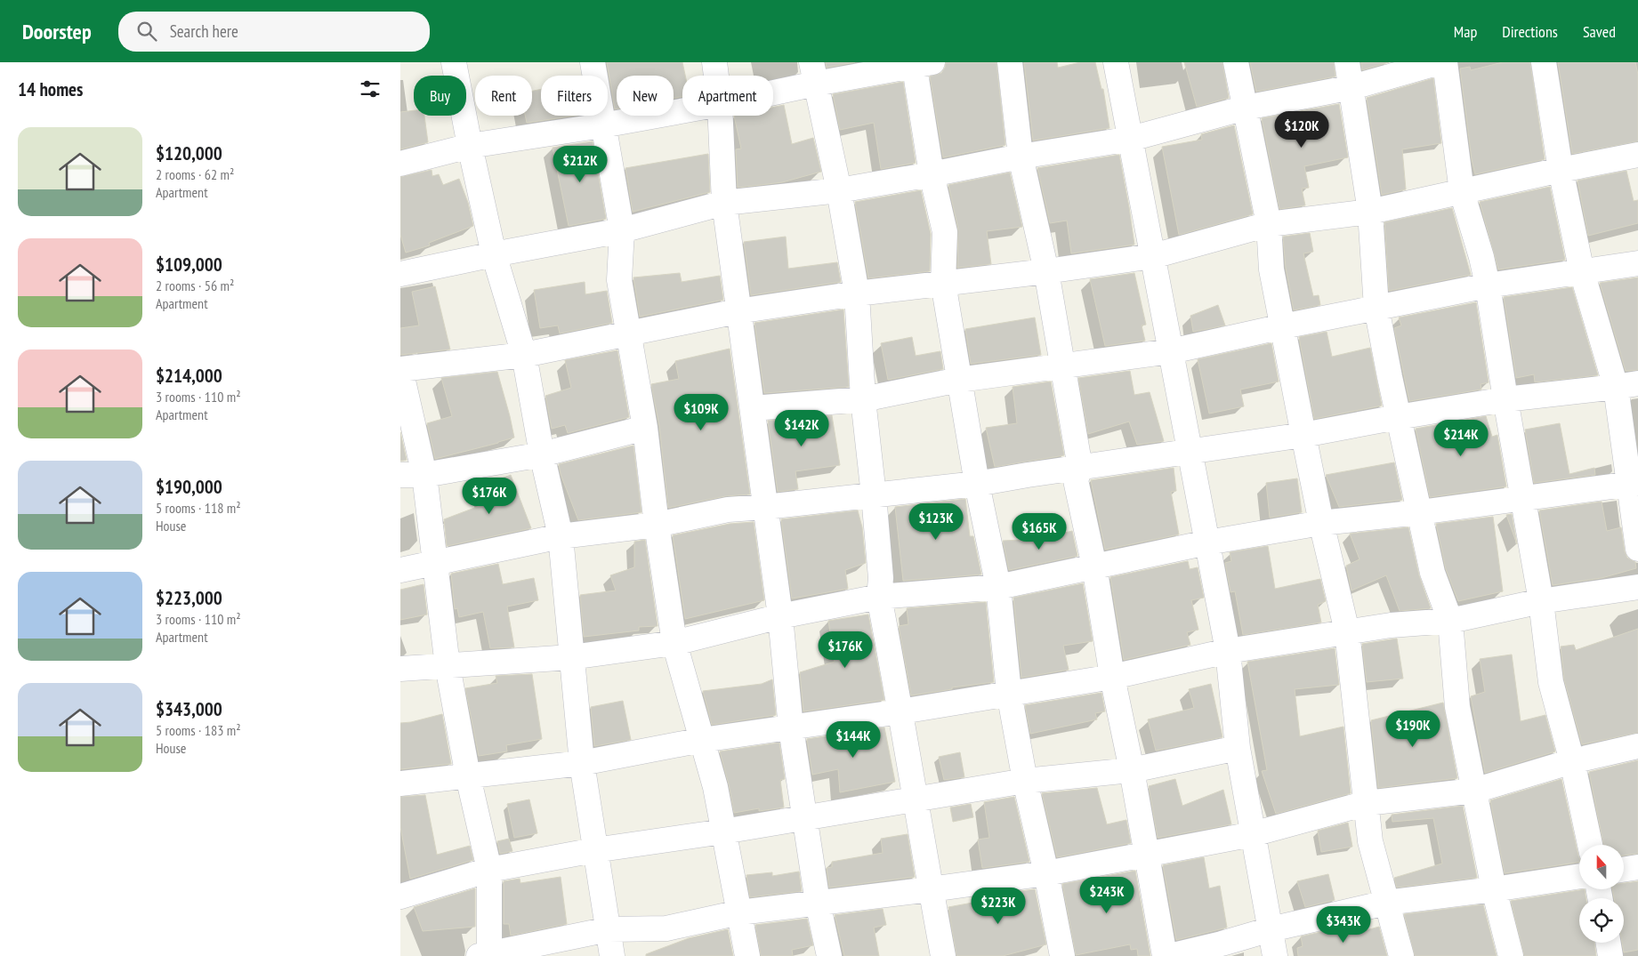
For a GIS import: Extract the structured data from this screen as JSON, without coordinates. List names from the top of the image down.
{
  "north": "top",
  "page": {
    "header": "Doorstep",
    "search": "Search here",
    "nav": ["Map", "Directions", "Saved"],
    "heading": "14 homes",
    "chip": [
      "Buy",
      "Rent",
      "Filters",
      "New",
      "Apartment"
    ],
    "price": [
      "$120K",
      "$212K",
      "$109K",
      "$142K",
      "$214K",
      "$176K",
      "$123K",
      "$165K",
      "$176K",
      "$190K",
      "$144K",
      "$243K",
      "$223K",
      "$343K"
    ],
    "list": [
      {
        "name": "$120,000",
        "note": "2 rooms · 62 m² · Apartment"
      },
      {
        "name": "$109,000",
        "note": "2 rooms · 56 m² · Apartment"
      },
      {
        "name": "$214,000",
        "note": "3 rooms · 110 m² · Apartment"
      },
      {
        "name": "$190,000",
        "note": "5 rooms · 118 m² · House"
      },
      {
        "name": "$223,000",
        "note": "3 rooms · 110 m² · Apartment"
      },
      {
        "name": "$343,000",
        "note": "5 rooms · 183 m² · House"
      }
    ]
  }
}
